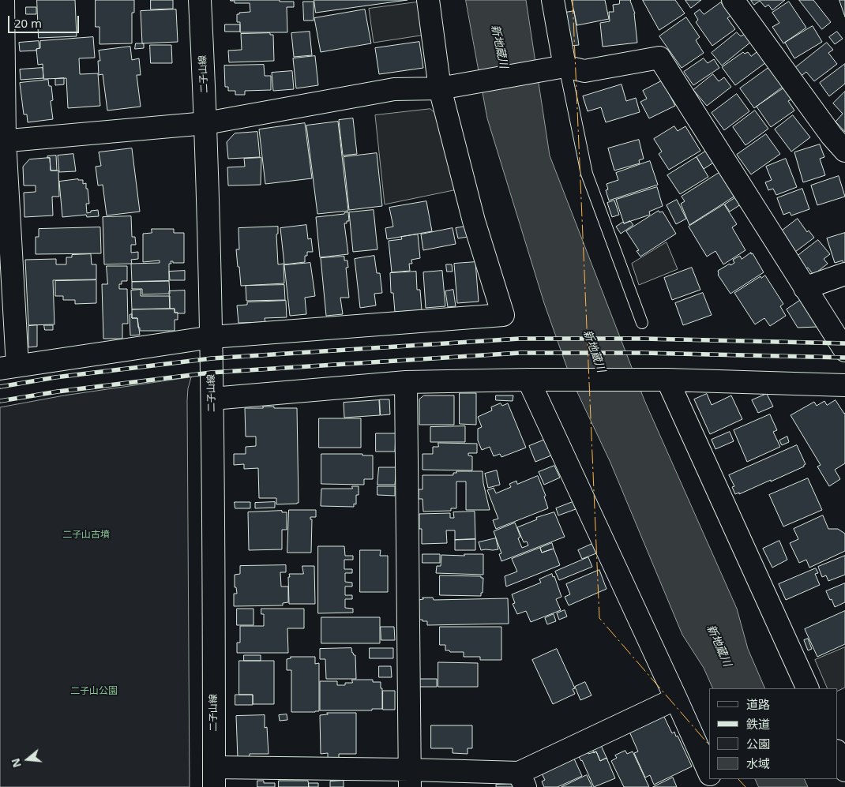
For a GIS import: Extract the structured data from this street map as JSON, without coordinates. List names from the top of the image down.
{
  "streets": {
    "street": ["二子山線"]
  },
  "water": ["新地蔵川"],
  "parks": ["二子山古墳", "二子山公園"],
  "legend": [
    "道路",
    "鉄道",
    "公園",
    "水域"
  ],
  "scale_bar": "20 m",
  "north": "left"
}
